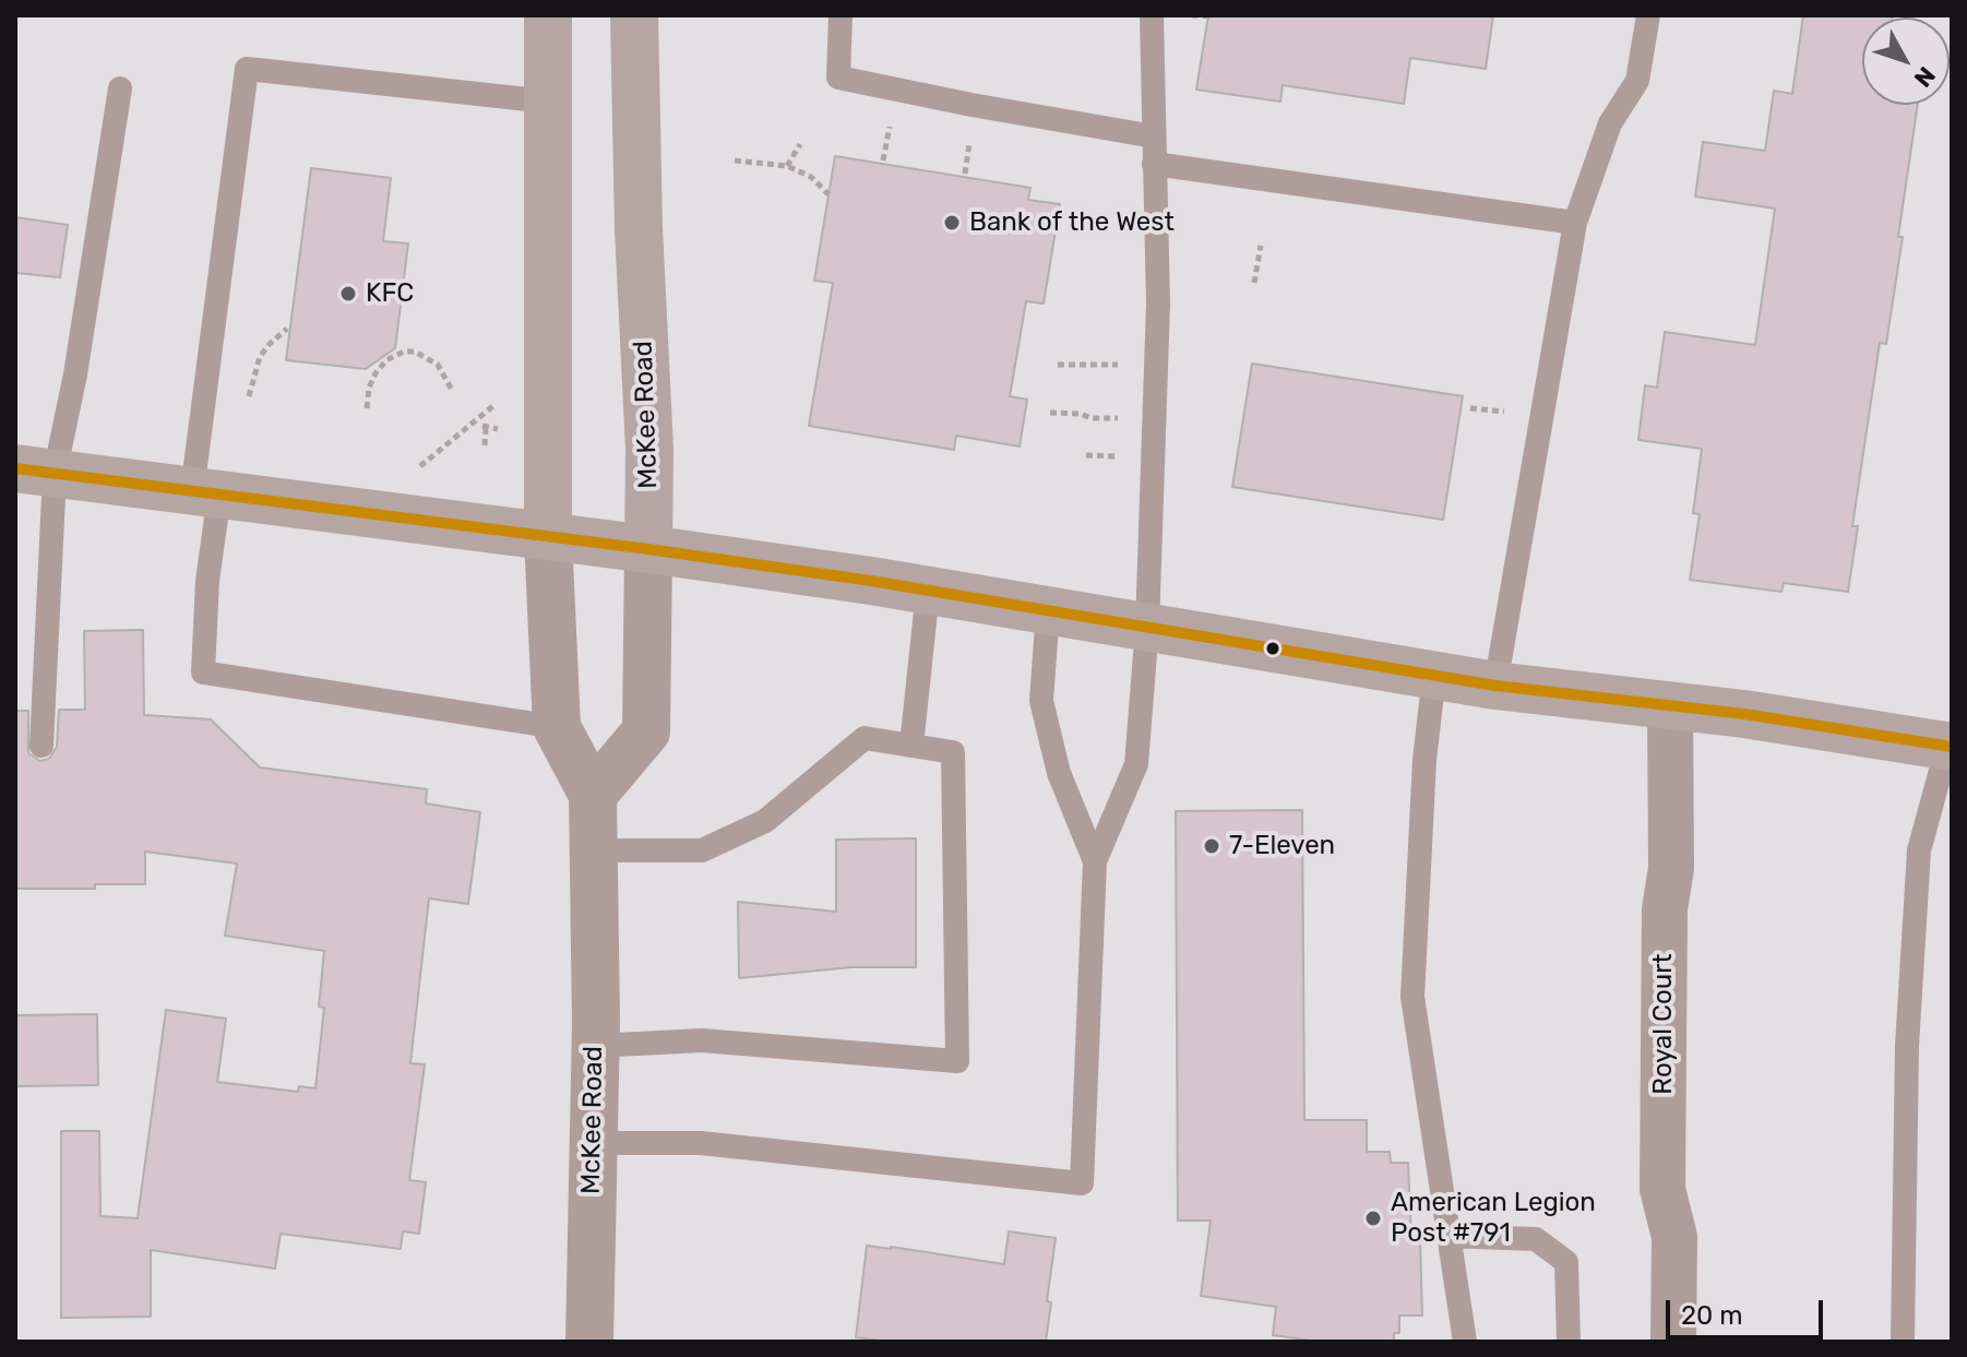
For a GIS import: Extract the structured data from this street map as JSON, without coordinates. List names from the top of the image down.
{
  "streets": {
    "main road": ["McKee Road"],
    "street": ["Royal Court"]
  },
  "places": [
    "Bank of the West",
    "KFC",
    "7-Eleven",
    "American Legion Post #791"
  ],
  "scale_bar": "20 m",
  "north": "bottom right"
}
